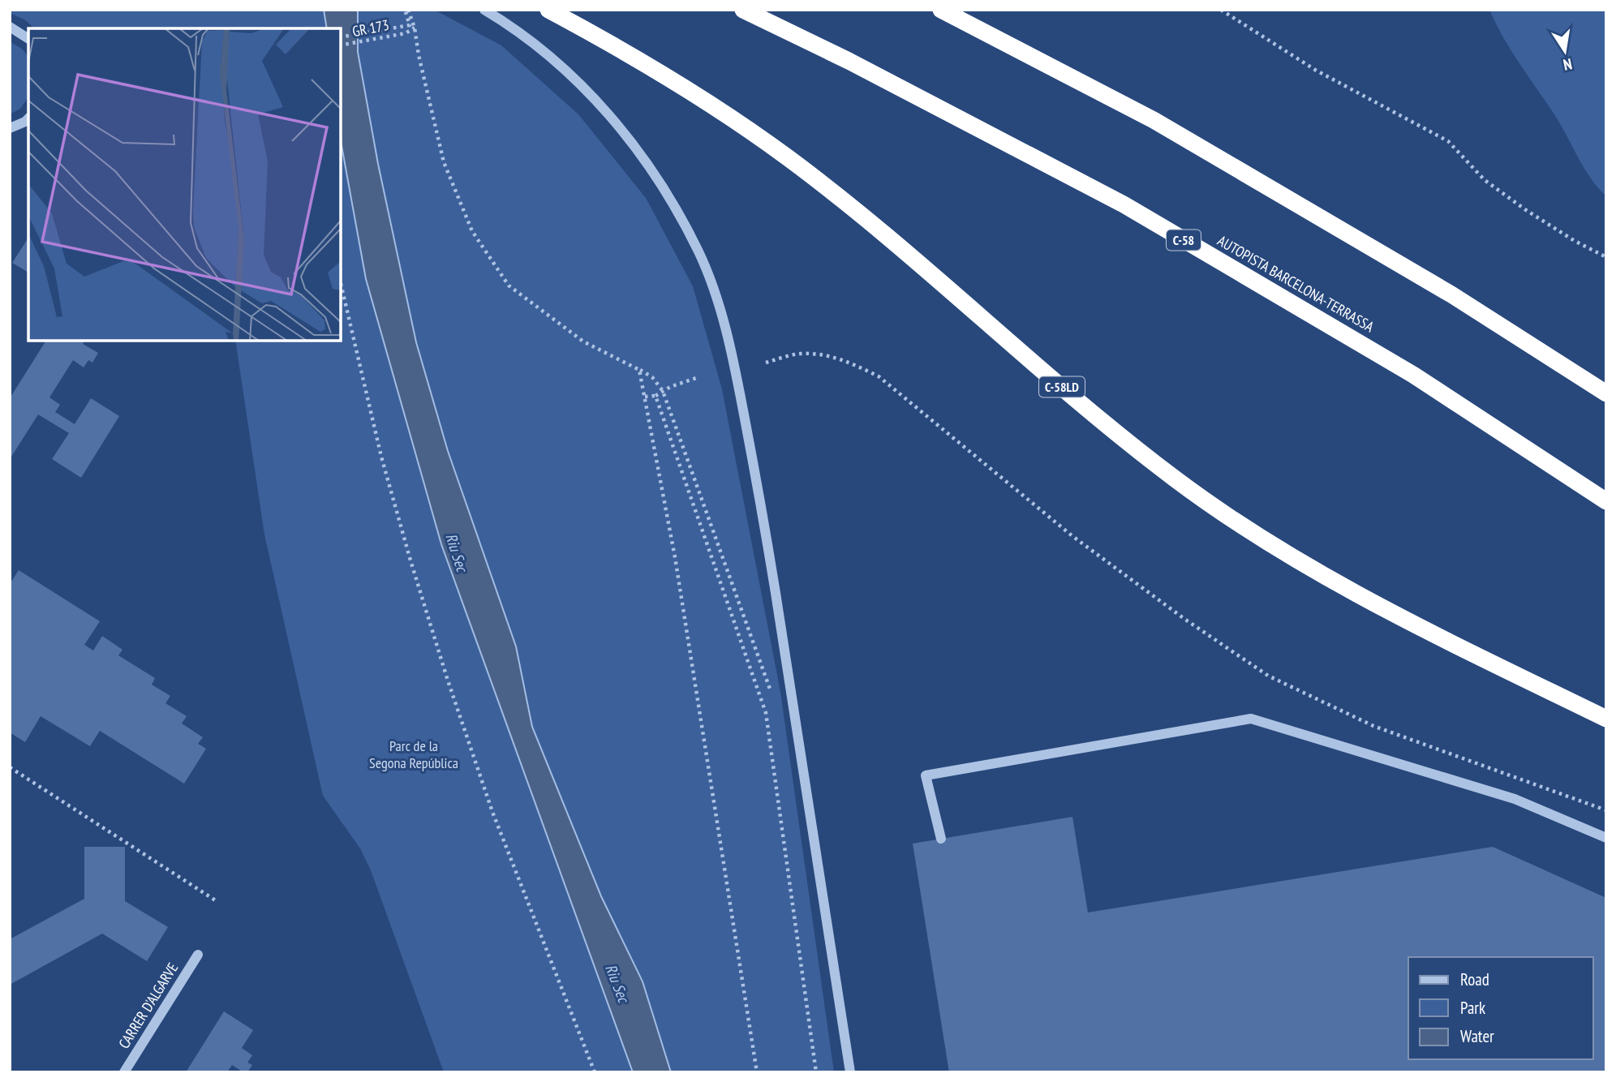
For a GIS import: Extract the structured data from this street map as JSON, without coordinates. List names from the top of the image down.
{
  "streets": {
    "highway": ["C-58", "AUTOPISTA BARCELONA-TERRASSA", "C-58LD"],
    "street": ["CARRER D'ALGARVE"],
    "path": ["GR 173"]
  },
  "water": ["Riu Sec"],
  "parks": ["Parc de la Segona República"],
  "legend": ["Road", "Park", "Water"],
  "north": "bottom"
}
